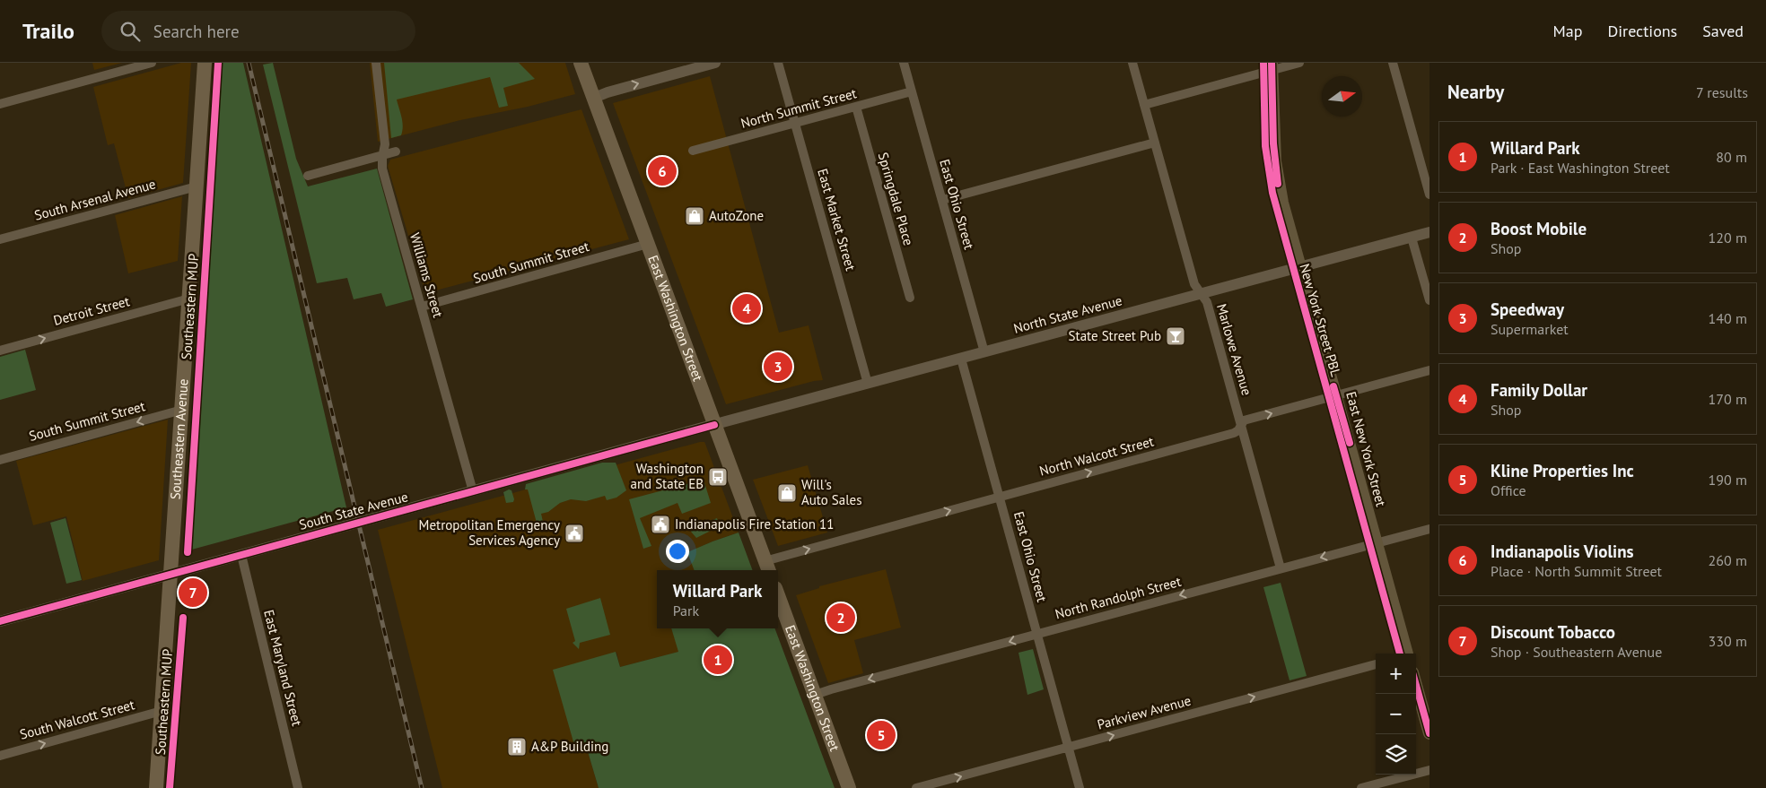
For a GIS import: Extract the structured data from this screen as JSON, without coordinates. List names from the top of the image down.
{
  "streets": {
    "main road": ["East Washington Street", "Southeastern Avenue", "East New York Street"],
    "street": [
      "North Summit Street",
      "Springdale Place",
      "South Arsenal Avenue",
      "East Ohio Street",
      "East Market Street",
      "South Summit Street",
      "Williams Street",
      "Detroit Street",
      "North State Avenue",
      "Marlowe Avenue",
      "North Walcott Street",
      "South State Avenue",
      "North Randolph Street",
      "East Maryland Street",
      "Parkview Avenue",
      "South Walcott Street"
    ],
    "cycle path": ["Southeastern MUP", "New York Street PBL"]
  },
  "crossings": [
    ["North Summit Street", "Springdale Place"],
    ["North Summit Street", "East Ohio Street"],
    ["North Summit Street", "East Market Street"],
    ["South Arsenal Avenue", "Southeastern Avenue"],
    ["East Ohio Street", "North State Avenue"],
    ["East Ohio Street", "North Walcott Street"],
    ["East Ohio Street", "North Randolph Street"],
    ["East Ohio Street", "Parkview Avenue"],
    ["East Market Street", "North State Avenue"],
    ["South Summit Street", "Williams Street"],
    ["South Summit Street", "East Washington Street"],
    ["South Summit Street", "Southeastern Avenue"],
    ["Williams Street", "South State Avenue"],
    ["Detroit Street", "Southeastern Avenue"],
    ["North State Avenue", "East Washington Street"],
    ["North State Avenue", "Marlowe Avenue"],
    ["North State Avenue", "East New York Street"],
    ["North State Avenue", "South State Avenue"],
    ["East Washington Street", "North Walcott Street"],
    ["East Washington Street", "South State Avenue"],
    ["East Washington Street", "North Randolph Street"],
    ["Marlowe Avenue", "North Walcott Street"],
    ["Marlowe Avenue", "North Randolph Street"],
    ["Southeastern Avenue", "South State Avenue"],
    ["Southeastern Avenue", "South Walcott Street"],
    ["East New York Street", "North Walcott Street"],
    ["East New York Street", "North Randolph Street"],
    ["South State Avenue", "East Maryland Street"]
  ],
  "one_way": [
    "South Summit Street",
    "Detroit Street",
    "North Walcott Street",
    "North Randolph Street",
    "Parkview Avenue",
    "South Walcott Street"
  ],
  "places": {
    "shop": ["AutoZone", "Will's Auto Sales"],
    "bar": ["State Street Pub"],
    "bus stop": ["Washington and State EB"],
    "public building": ["Indianapolis Fire Station 11", "Metropolitan Emergency Services Agency"],
    "building": ["A&P Building"]
  },
  "north": "right",
  "page": {
    "header": "Trailo",
    "search": "Search here",
    "nav": ["Map", "Directions", "Saved"],
    "heading": ["Nearby", "7 results"],
    "list": [
      {
        "mark": "1",
        "name": "Willard Park",
        "note": "Park · East Washington Street",
        "value": "80 m"
      },
      {
        "mark": "2",
        "name": "Boost Mobile",
        "note": "Shop",
        "value": "120 m"
      },
      {
        "mark": "3",
        "name": "Speedway",
        "note": "Supermarket",
        "value": "140 m"
      },
      {
        "mark": "4",
        "name": "Family Dollar",
        "note": "Shop",
        "value": "170 m"
      },
      {
        "mark": "5",
        "name": "Kline Properties Inc",
        "note": "Office",
        "value": "190 m"
      },
      {
        "mark": "6",
        "name": "Indianapolis Violins",
        "note": "Place · North Summit Street",
        "value": "260 m"
      },
      {
        "mark": "7",
        "name": "Discount Tobacco",
        "note": "Shop · Southeastern Avenue",
        "value": "330 m"
      }
    ],
    "pins": [
      "6",
      "4",
      "3",
      "7",
      "2",
      "1",
      "5"
    ],
    "popup": ["Willard Park", "Park"],
    "map_buttons": ["+", "−"]
  }
}
